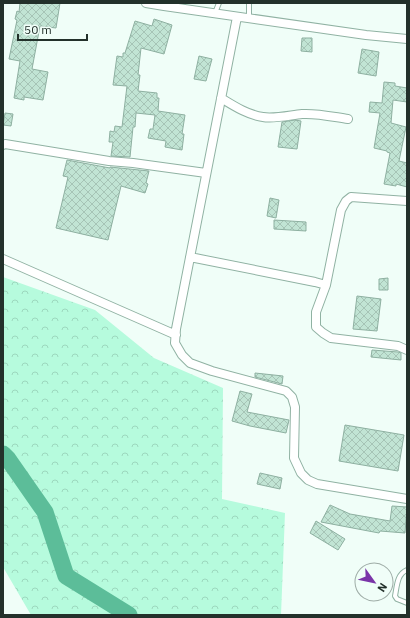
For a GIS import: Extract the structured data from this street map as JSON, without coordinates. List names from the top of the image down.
{
  "scale_bar": "50 m",
  "north": "bottom right"
}
